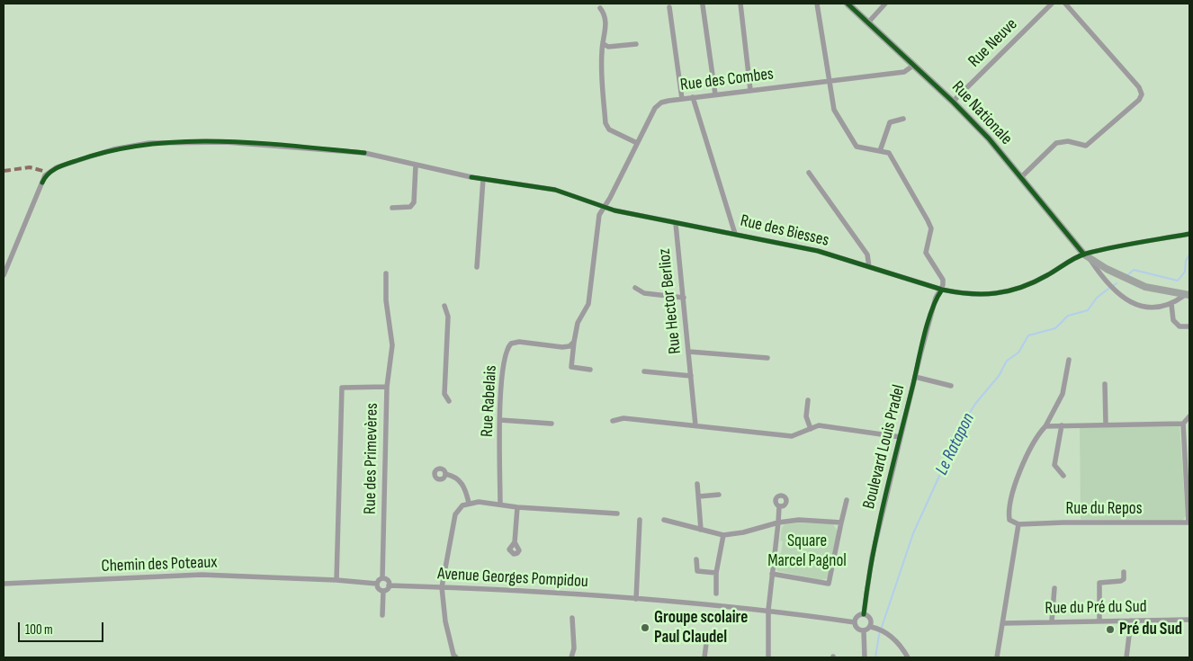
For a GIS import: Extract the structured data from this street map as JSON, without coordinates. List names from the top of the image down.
{
  "streets": {
    "main road": ["Rue Nationale"],
    "street": [
      "Rue Neuve",
      "Rue des Combes",
      "Rue des Biesses",
      "Rue Hector Berlioz",
      "Rue Rabelais",
      "Boulevard Louis Pradel",
      "Rue des Primevères",
      "Rue du Repos",
      "Chemin des Poteaux",
      "Avenue Georges Pompidou",
      "Rue du Pré du Sud"
    ]
  },
  "crossings": [
    ["Rue Neuve", "Rue Nationale"],
    ["Rue des Combes", "Rue Nationale"],
    ["Rue des Combes", "Rue des Biesses"],
    ["Rue Nationale", "Rue des Biesses"],
    ["Rue des Biesses", "Rue Hector Berlioz"],
    ["Rue des Biesses", "Boulevard Louis Pradel"],
    ["Boulevard Louis Pradel", "Avenue Georges Pompidou"],
    ["Rue des Primevères", "Chemin des Poteaux"],
    ["Rue des Primevères", "Avenue Georges Pompidou"]
  ],
  "water": ["Le Ratapon"],
  "parks": ["Square Marcel Pagnol"],
  "places": ["Groupe scolaire Paul Claudel", "Pré du Sud"],
  "scale_bar": "100 m"
}
